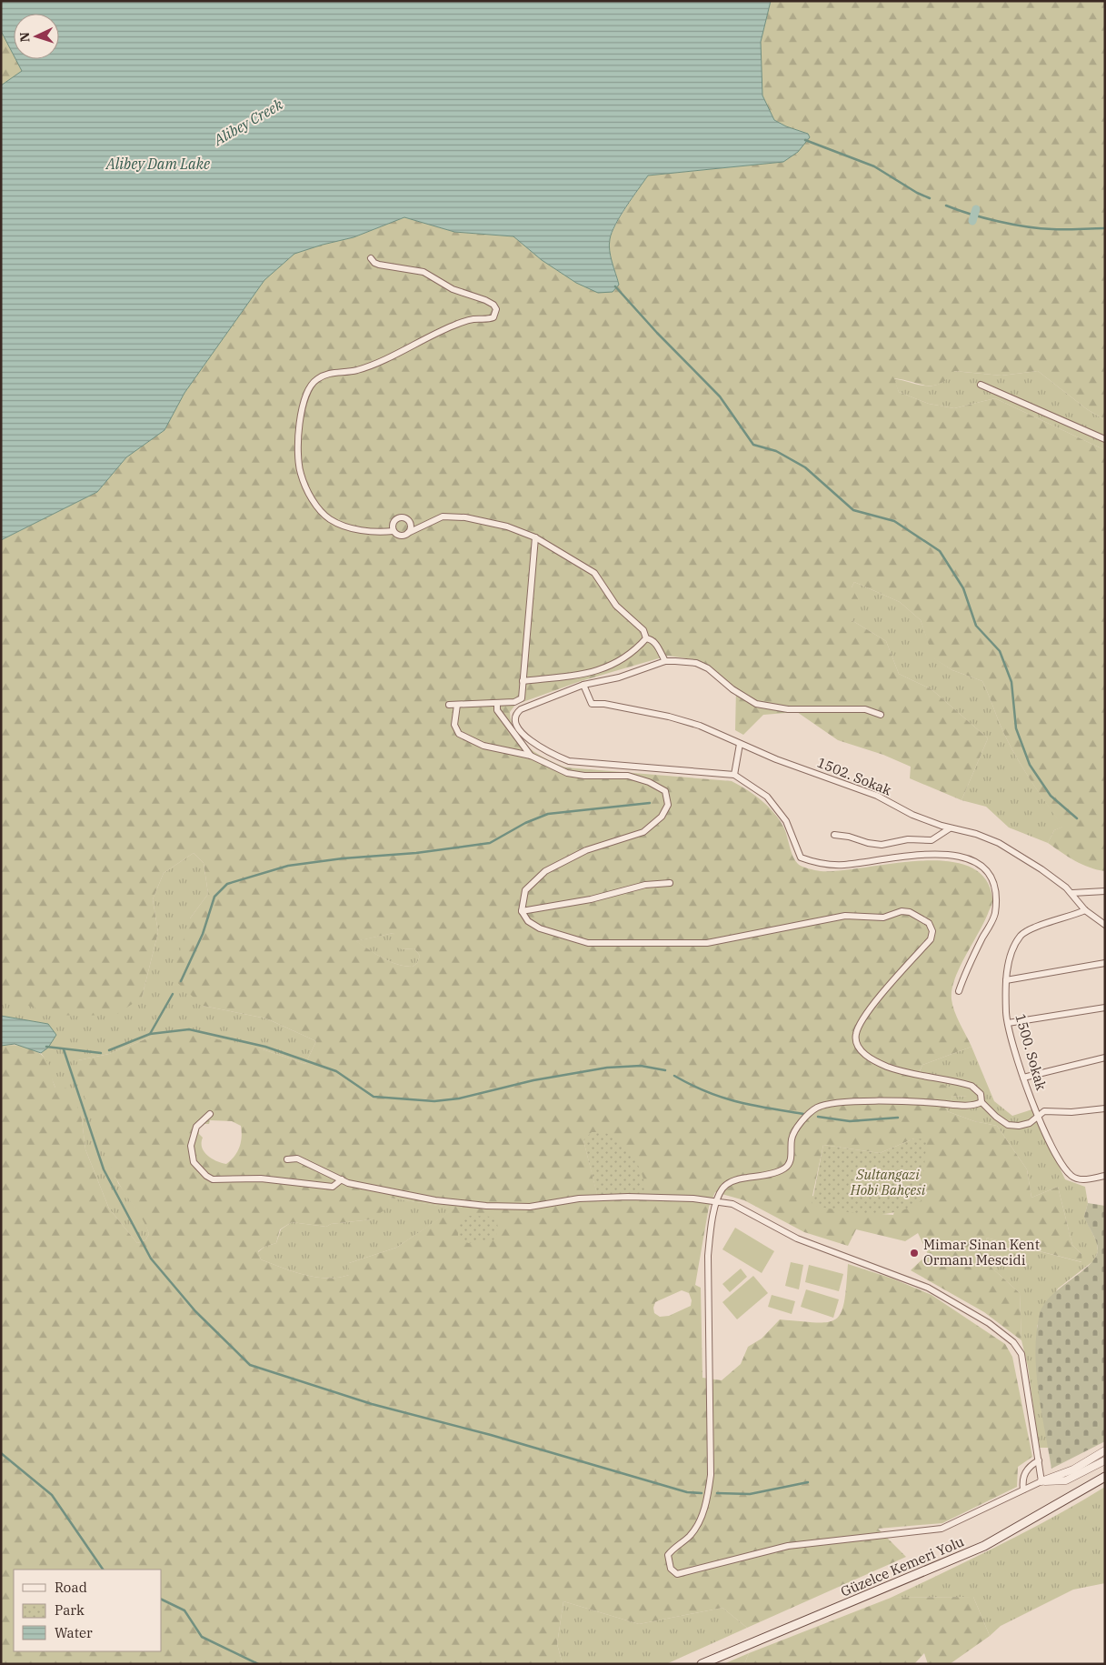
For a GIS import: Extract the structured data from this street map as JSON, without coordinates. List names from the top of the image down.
{
  "streets": {
    "main road": ["Güzelce Kemeri Yolu"],
    "street": ["1502. Sokak", "1500. Sokak"]
  },
  "crossings": [
    ["1502. Sokak", "1500. Sokak"]
  ],
  "water": ["Alibey Creek", "Alibey Dam Lake"],
  "parks": ["Sultangazi Hobi Bahçesi"],
  "places": ["Mimar Sinan Kent Ormanı Mescidi"],
  "legend": ["Road", "Park", "Water"],
  "north": "left"
}
